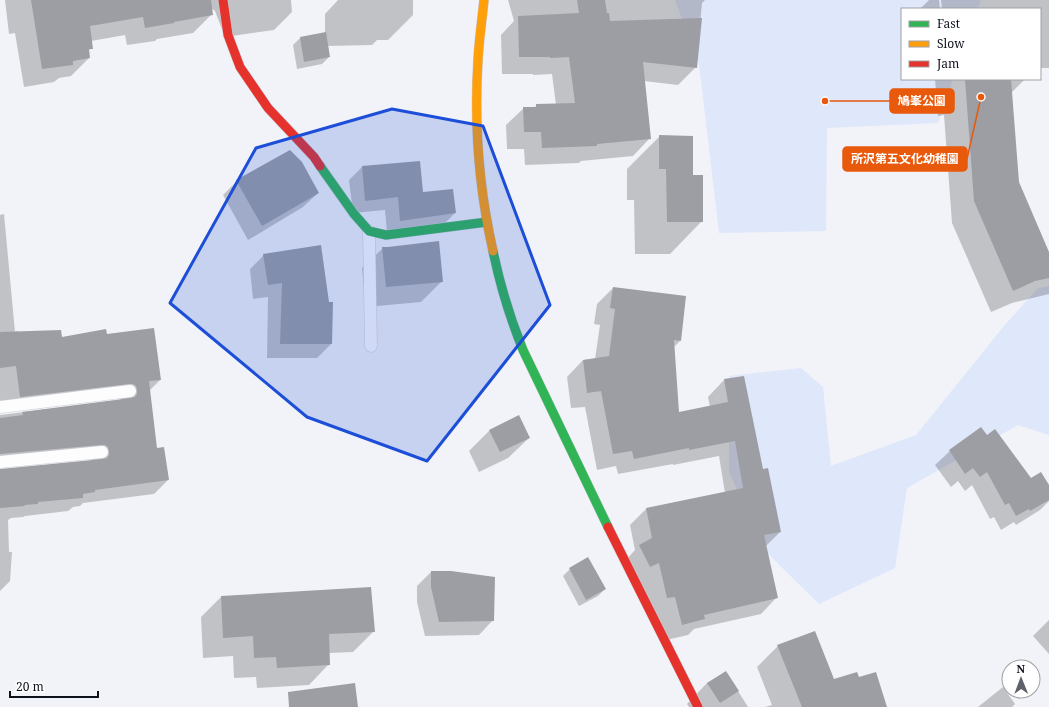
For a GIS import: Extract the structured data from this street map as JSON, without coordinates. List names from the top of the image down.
{
  "places": ["所沢第五文化幼稚園", "鳩峯公園"],
  "legend": ["Fast", "Slow", "Jam"],
  "scale_bar": "20 m",
  "north": "top"
}
